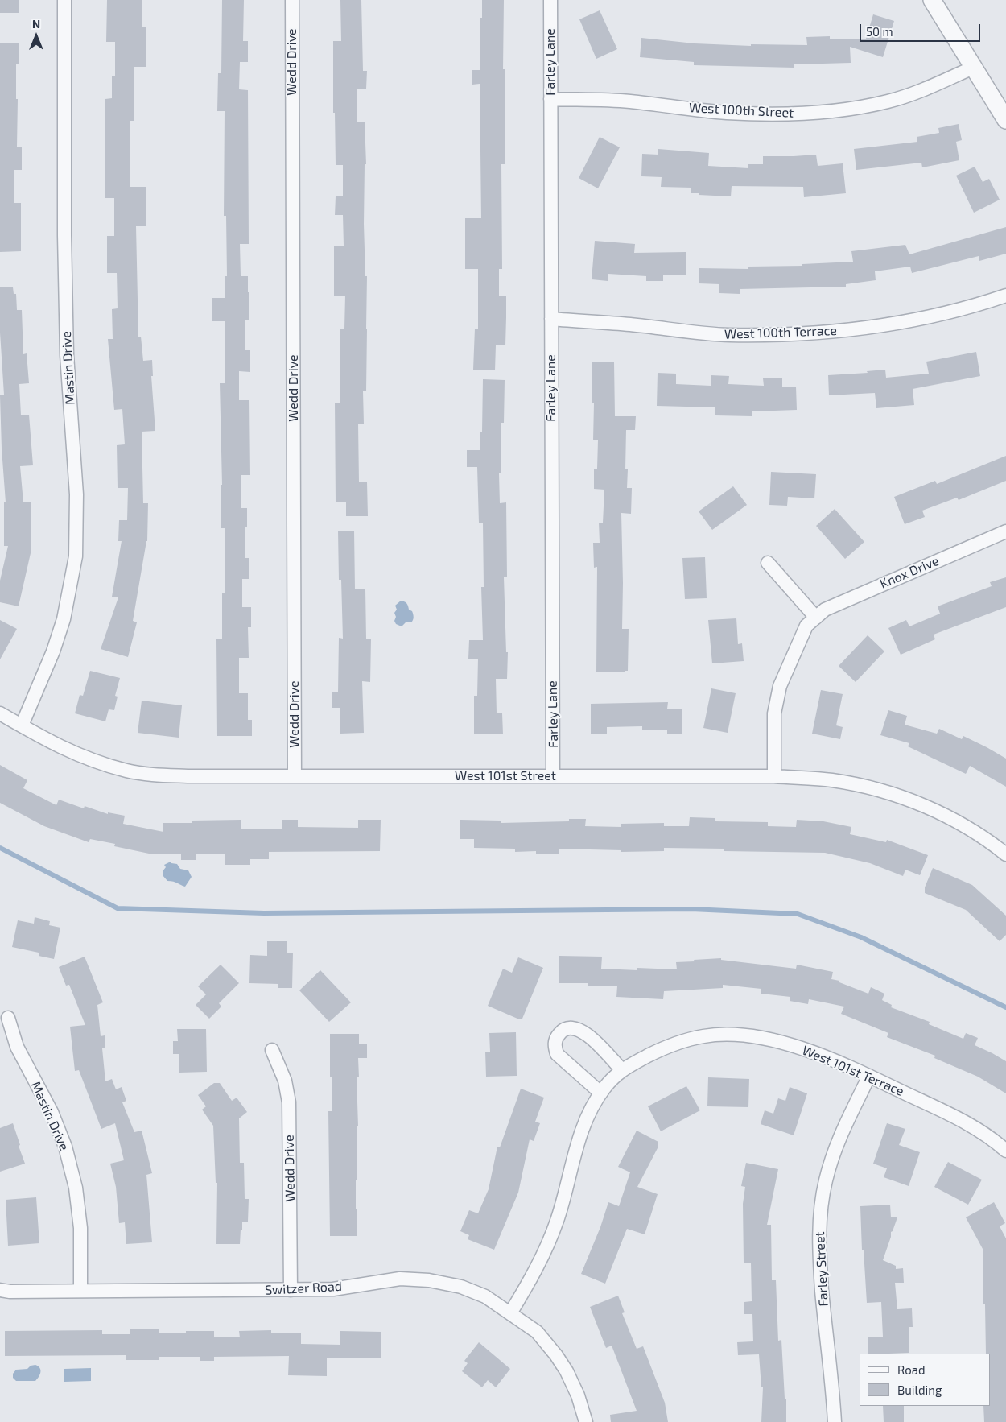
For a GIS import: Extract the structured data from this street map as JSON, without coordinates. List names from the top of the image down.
{
  "streets": {
    "street": [
      "Wedd Drive",
      "Farley Lane",
      "West 100th Street",
      "West 100th Terrace",
      "Mastin Drive",
      "Knox Drive",
      "West 101st Street",
      "West 101st Terrace",
      "Farley Street",
      "Switzer Road"
    ]
  },
  "crossings": [
    ["Wedd Drive", "West 101st Street"],
    ["Wedd Drive", "Switzer Road"],
    ["Farley Lane", "West 100th Street"],
    ["Farley Lane", "West 100th Terrace"],
    ["Farley Lane", "West 101st Street"],
    ["Mastin Drive", "West 101st Street"],
    ["Mastin Drive", "Switzer Road"],
    ["Knox Drive", "West 101st Street"],
    ["West 101st Terrace", "Farley Street"],
    ["West 101st Terrace", "Switzer Road"]
  ],
  "legend": ["Road", "Building"],
  "scale_bar": "50 m",
  "north": "top"
}
